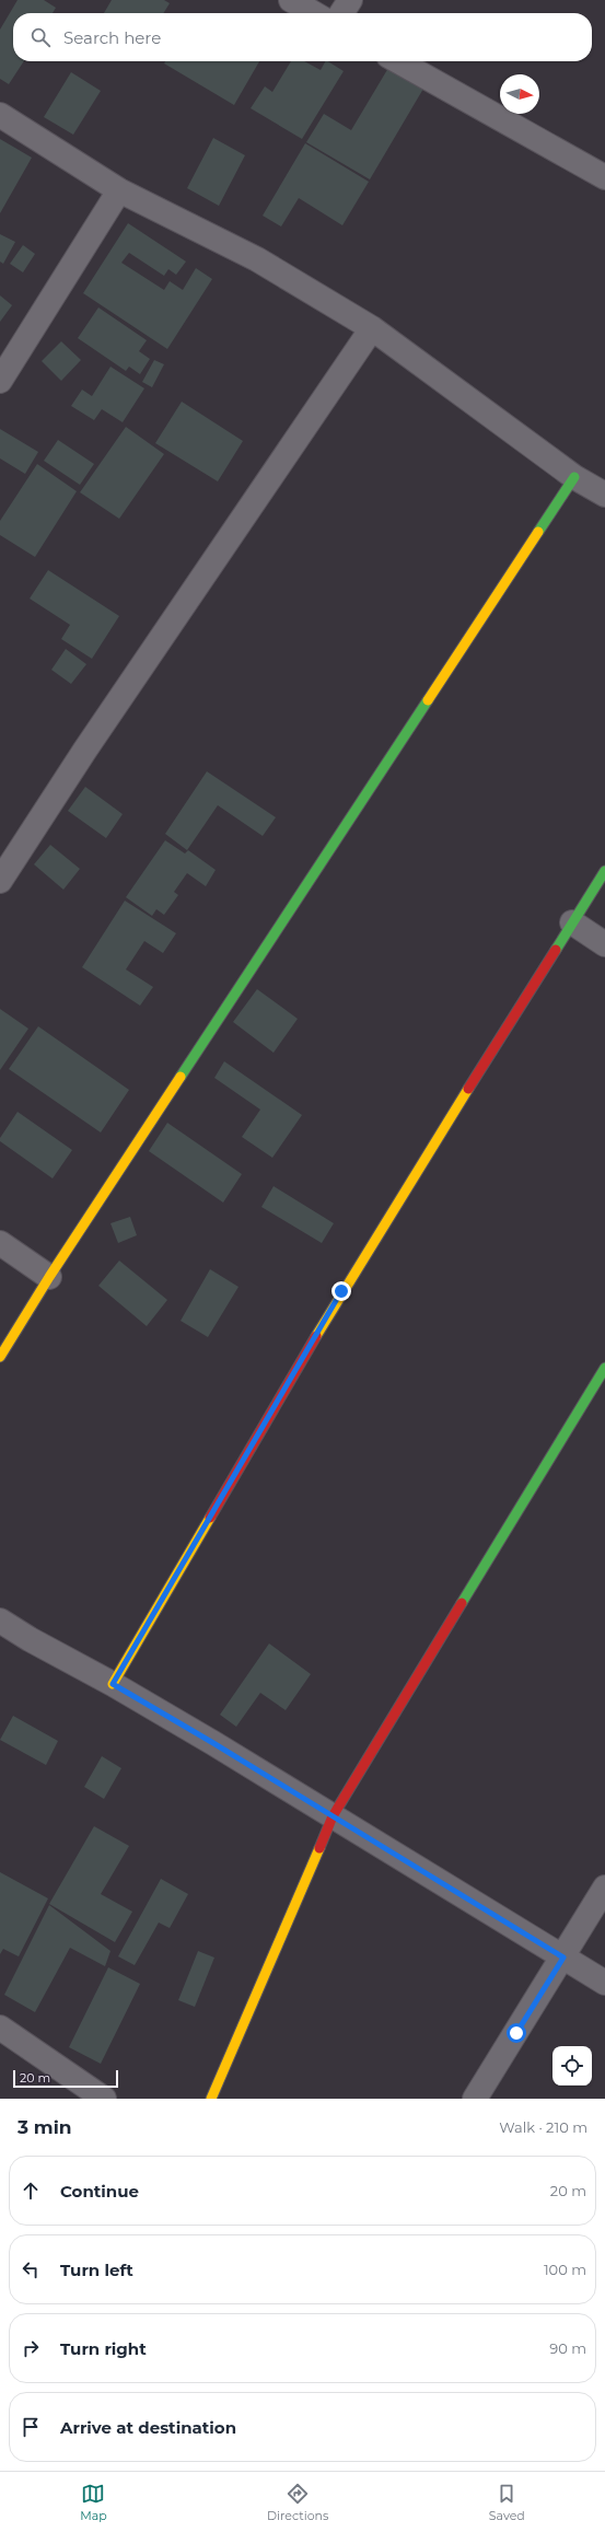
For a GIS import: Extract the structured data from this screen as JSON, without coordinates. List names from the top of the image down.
{
  "scale_bar": "20 m",
  "north": "right",
  "page": {
    "search": "Search here",
    "scale": "20 m",
    "heading": ["3 min", "Walk · 210 m"],
    "list": [
      ["Continue", "20 m"],
      ["Turn left", "100 m"],
      ["Turn right", "90 m"],
      "Arrive at destination"
    ],
    "nav": ["Map", "Directions", "Saved"]
  }
}
